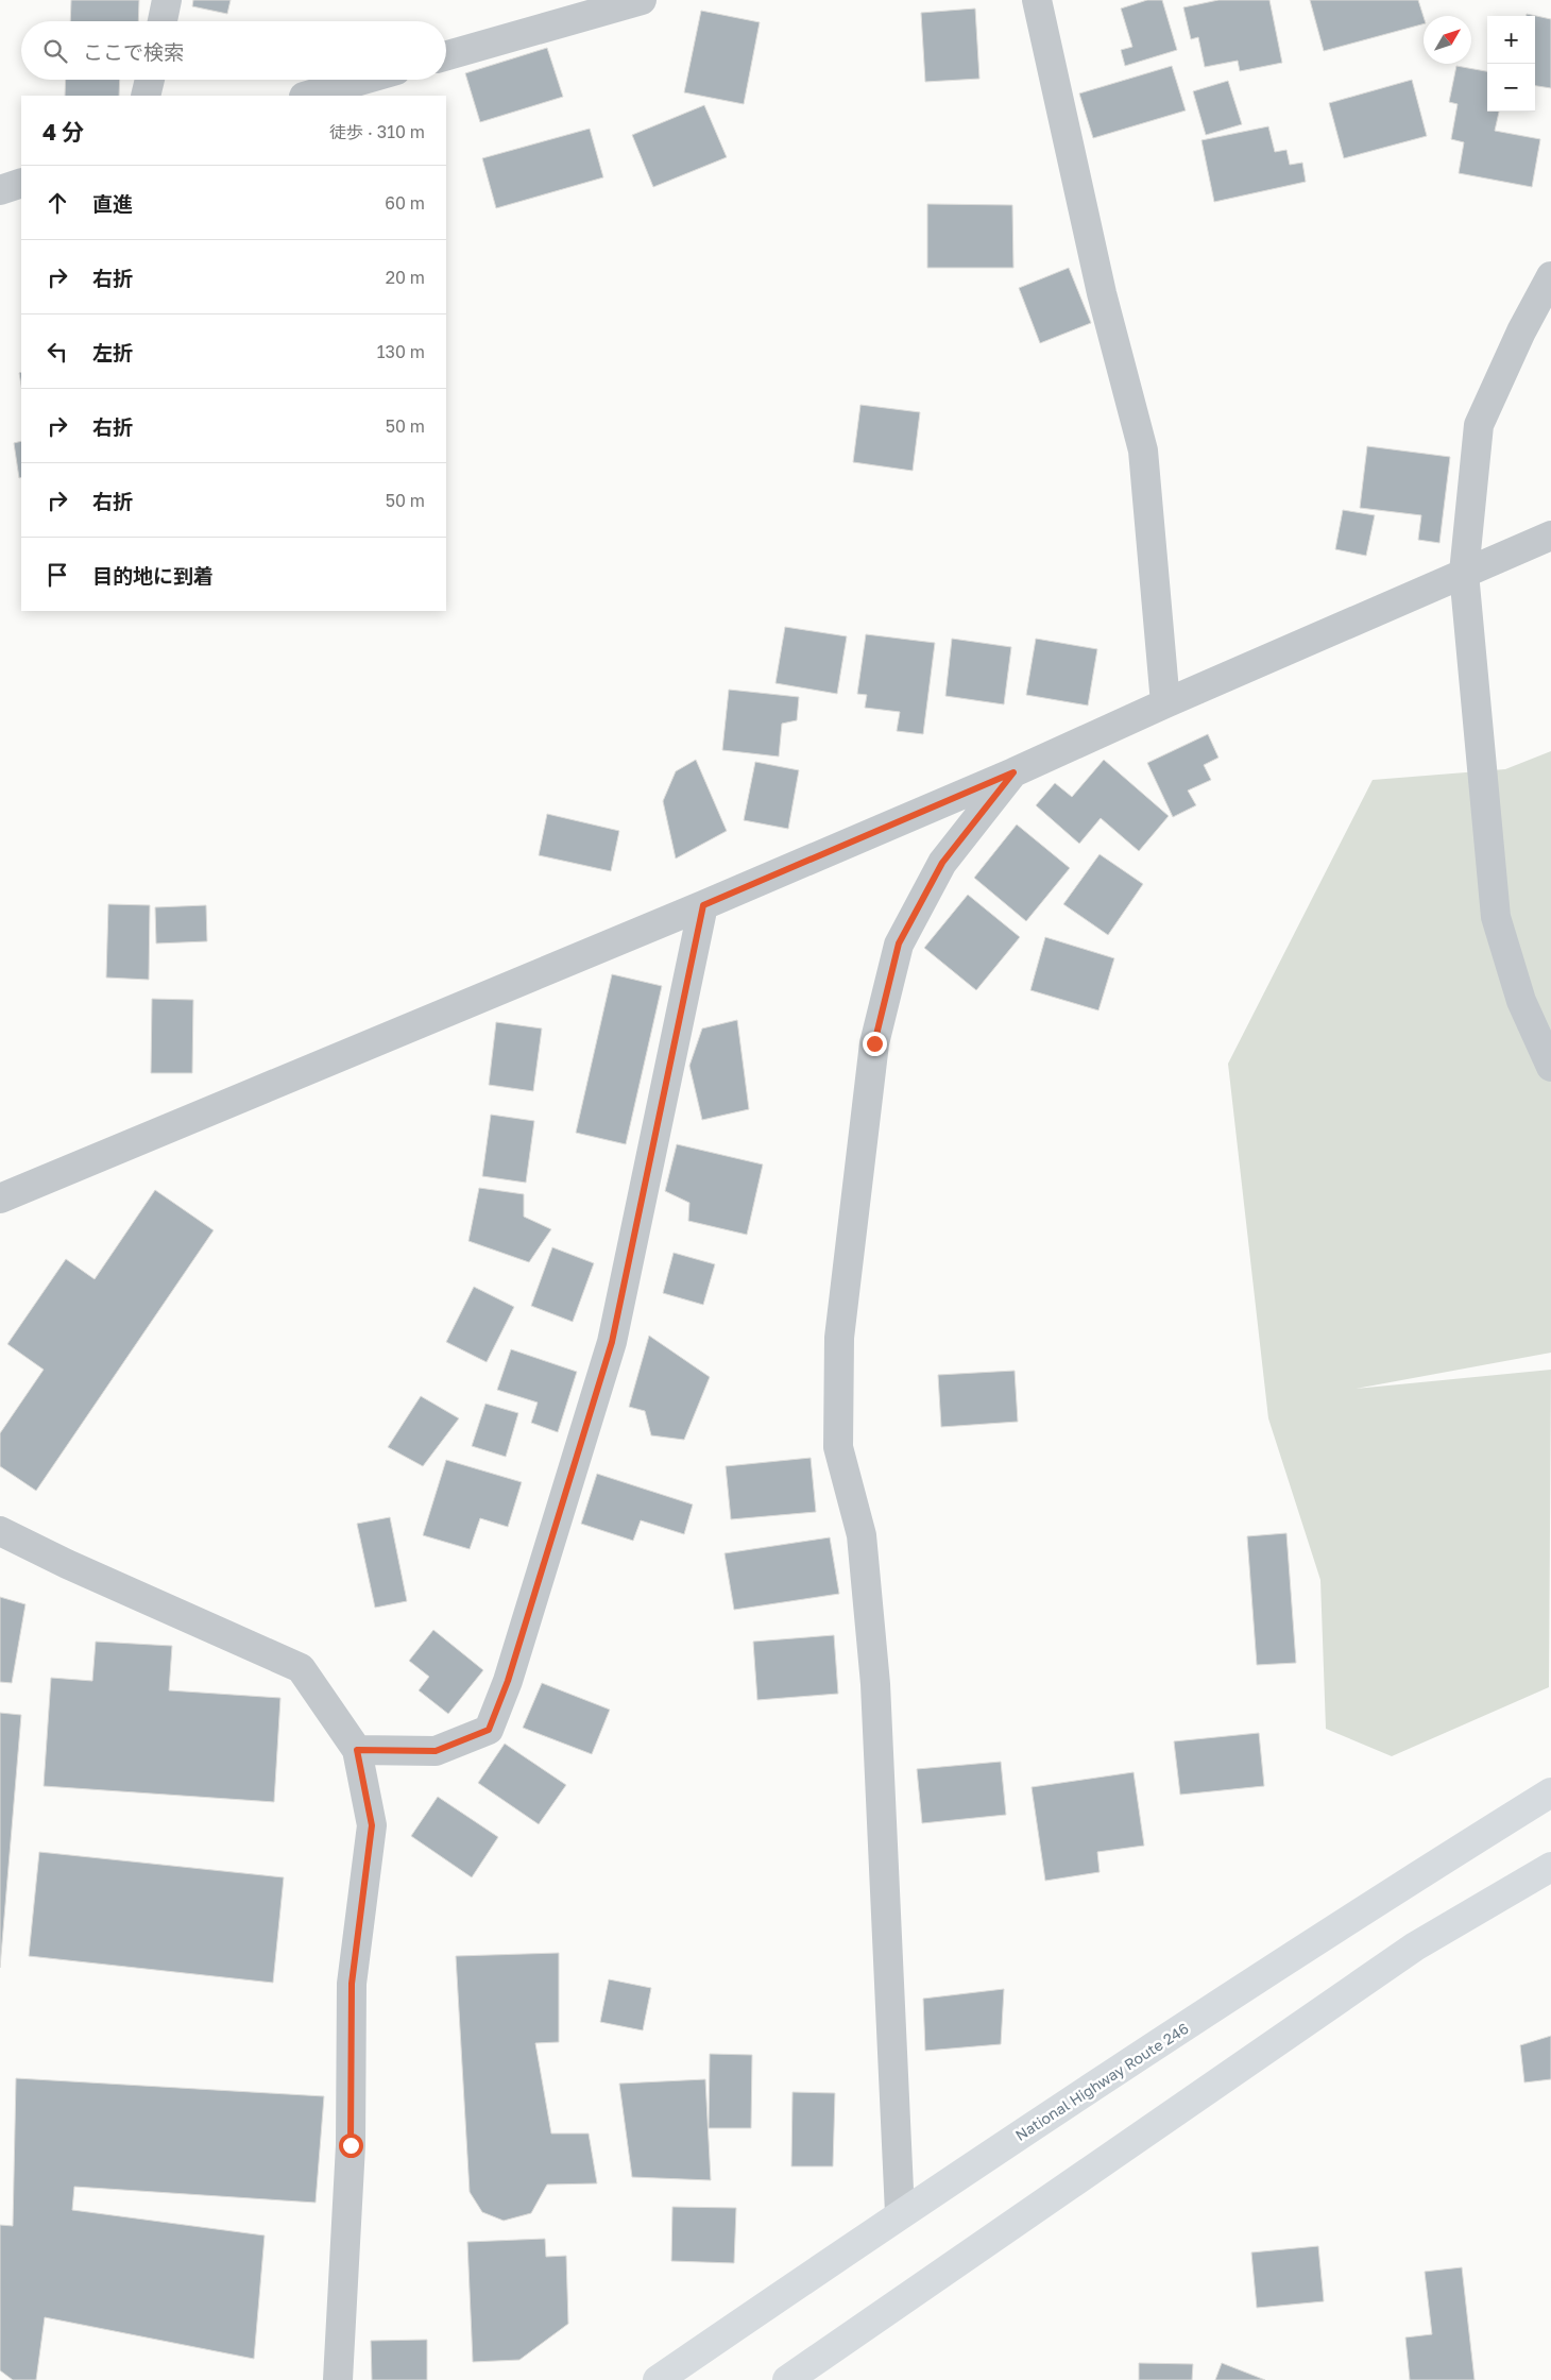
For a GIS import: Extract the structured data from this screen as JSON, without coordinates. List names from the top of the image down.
{
  "streets": {
    "highway": ["National Highway Route 246"]
  },
  "north": "top right",
  "page": {
    "map_buttons": ["+", "−"],
    "search": "ここで検索",
    "heading": ["4 分", "徒歩 · 310 m"],
    "list": [
      ["直進", "60 m"],
      ["右折", "20 m"],
      ["左折", "130 m"],
      ["右折", "50 m"],
      ["右折", "50 m"],
      "目的地に到着"
    ]
  }
}
